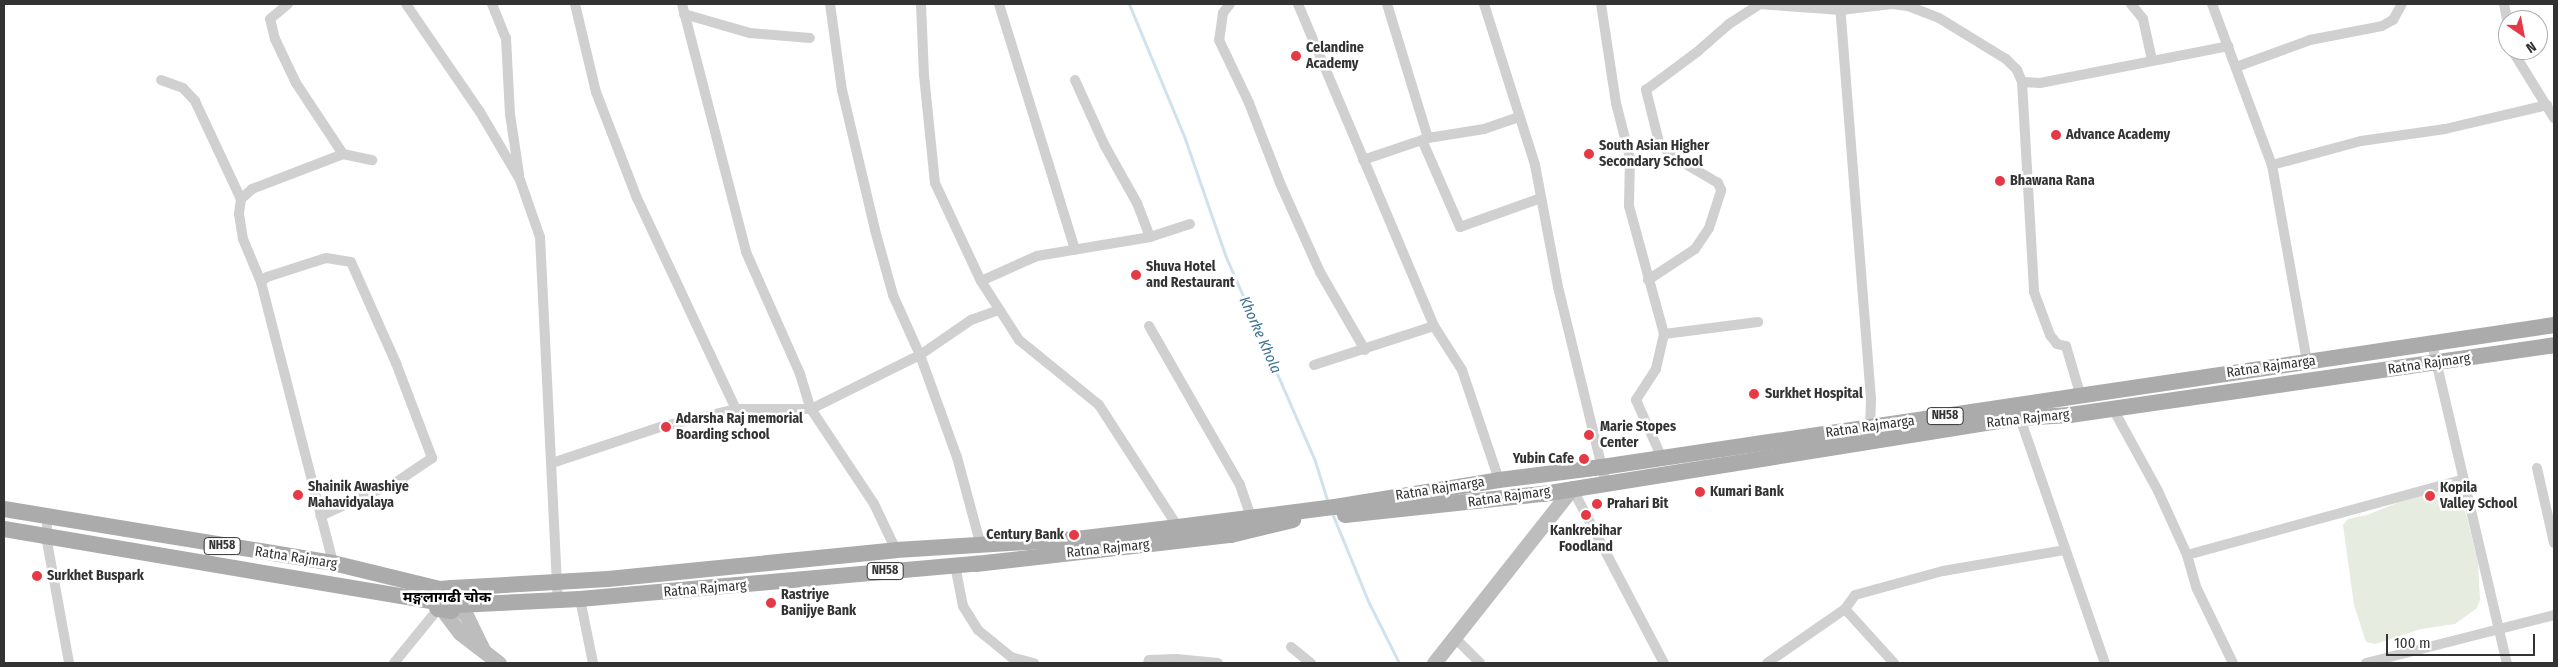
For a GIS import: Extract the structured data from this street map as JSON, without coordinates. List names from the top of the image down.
{
  "streets": {
    "main road": ["Ratna Rajmarg", "Ratna Rajmarga", "NH58"]
  },
  "crossings": [
    ["Ratna Rajmarg", "Ratna Rajmarga"]
  ],
  "districts": ["मङ्गलागढी चोक"],
  "water": ["Khorke Khola"],
  "places": [
    "Celandine Academy",
    "Advance Academy",
    "South Asian Higher Secondary School",
    "Bhawana Rana",
    "Shuva Hotel and Restaurant",
    "Surkhet Hospital",
    "Adarsha Raj memorial Boarding school",
    "Marie Stopes Center",
    "Yubin Cafe",
    "Kumari Bank",
    "Shainik Awashiye Mahavidyalaya",
    "Kopila Valley School",
    "Prahari Bit",
    "Kankrebihar Foodland",
    "Century Bank",
    "Surkhet Buspark",
    "Rastriye Banijye Bank"
  ],
  "scale_bar": "100 m",
  "north": "bottom right"
}
